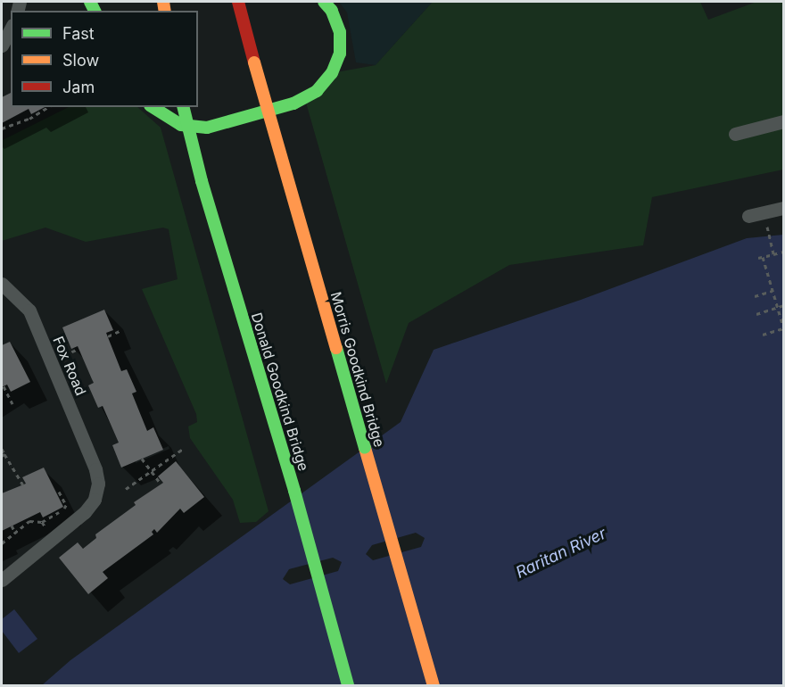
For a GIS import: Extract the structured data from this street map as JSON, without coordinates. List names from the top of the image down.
{
  "streets": {
    "highway": ["Morris Goodkind Bridge", "Donald Goodkind Bridge"],
    "street": ["Fox Road"]
  },
  "water": ["Raritan River"],
  "legend": ["Fast", "Slow", "Jam"]
}
